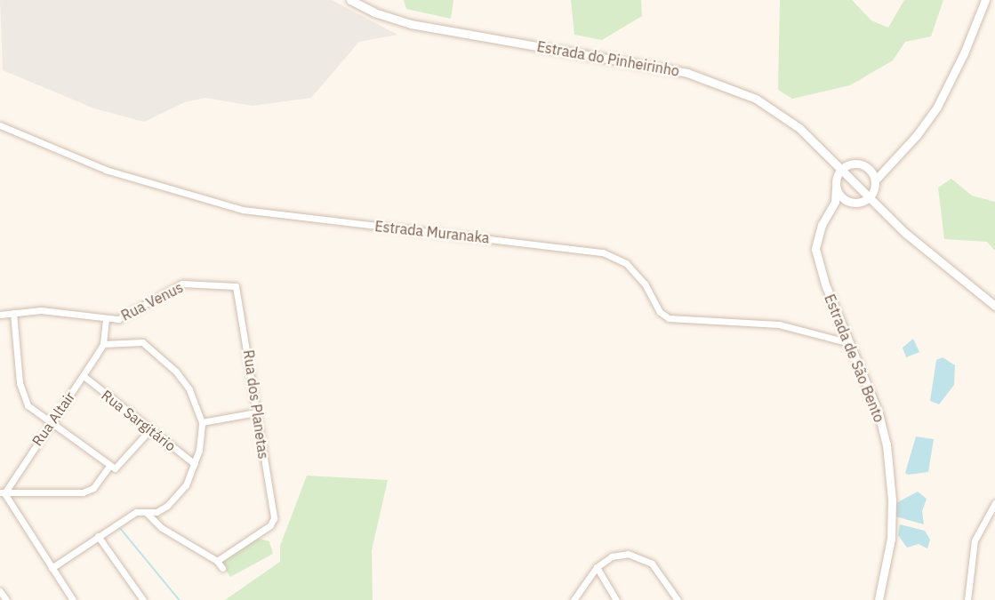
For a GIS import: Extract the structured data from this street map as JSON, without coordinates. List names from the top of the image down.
{
  "streets": {
    "street": [
      "Estrada do Pinheirinho",
      "Estrada Muranaka",
      "Rua Venus",
      "Estrada de São Bento",
      "Rua dos Planetas",
      "Rua Altair",
      "Rua Sargitário"
    ]
  },
  "crossings": [
    ["Estrada Muranaka", "Estrada de São Bento"],
    ["Rua Venus", "Rua dos Planetas"],
    ["Rua Altair", "Rua Sargitário"]
  ]
}
